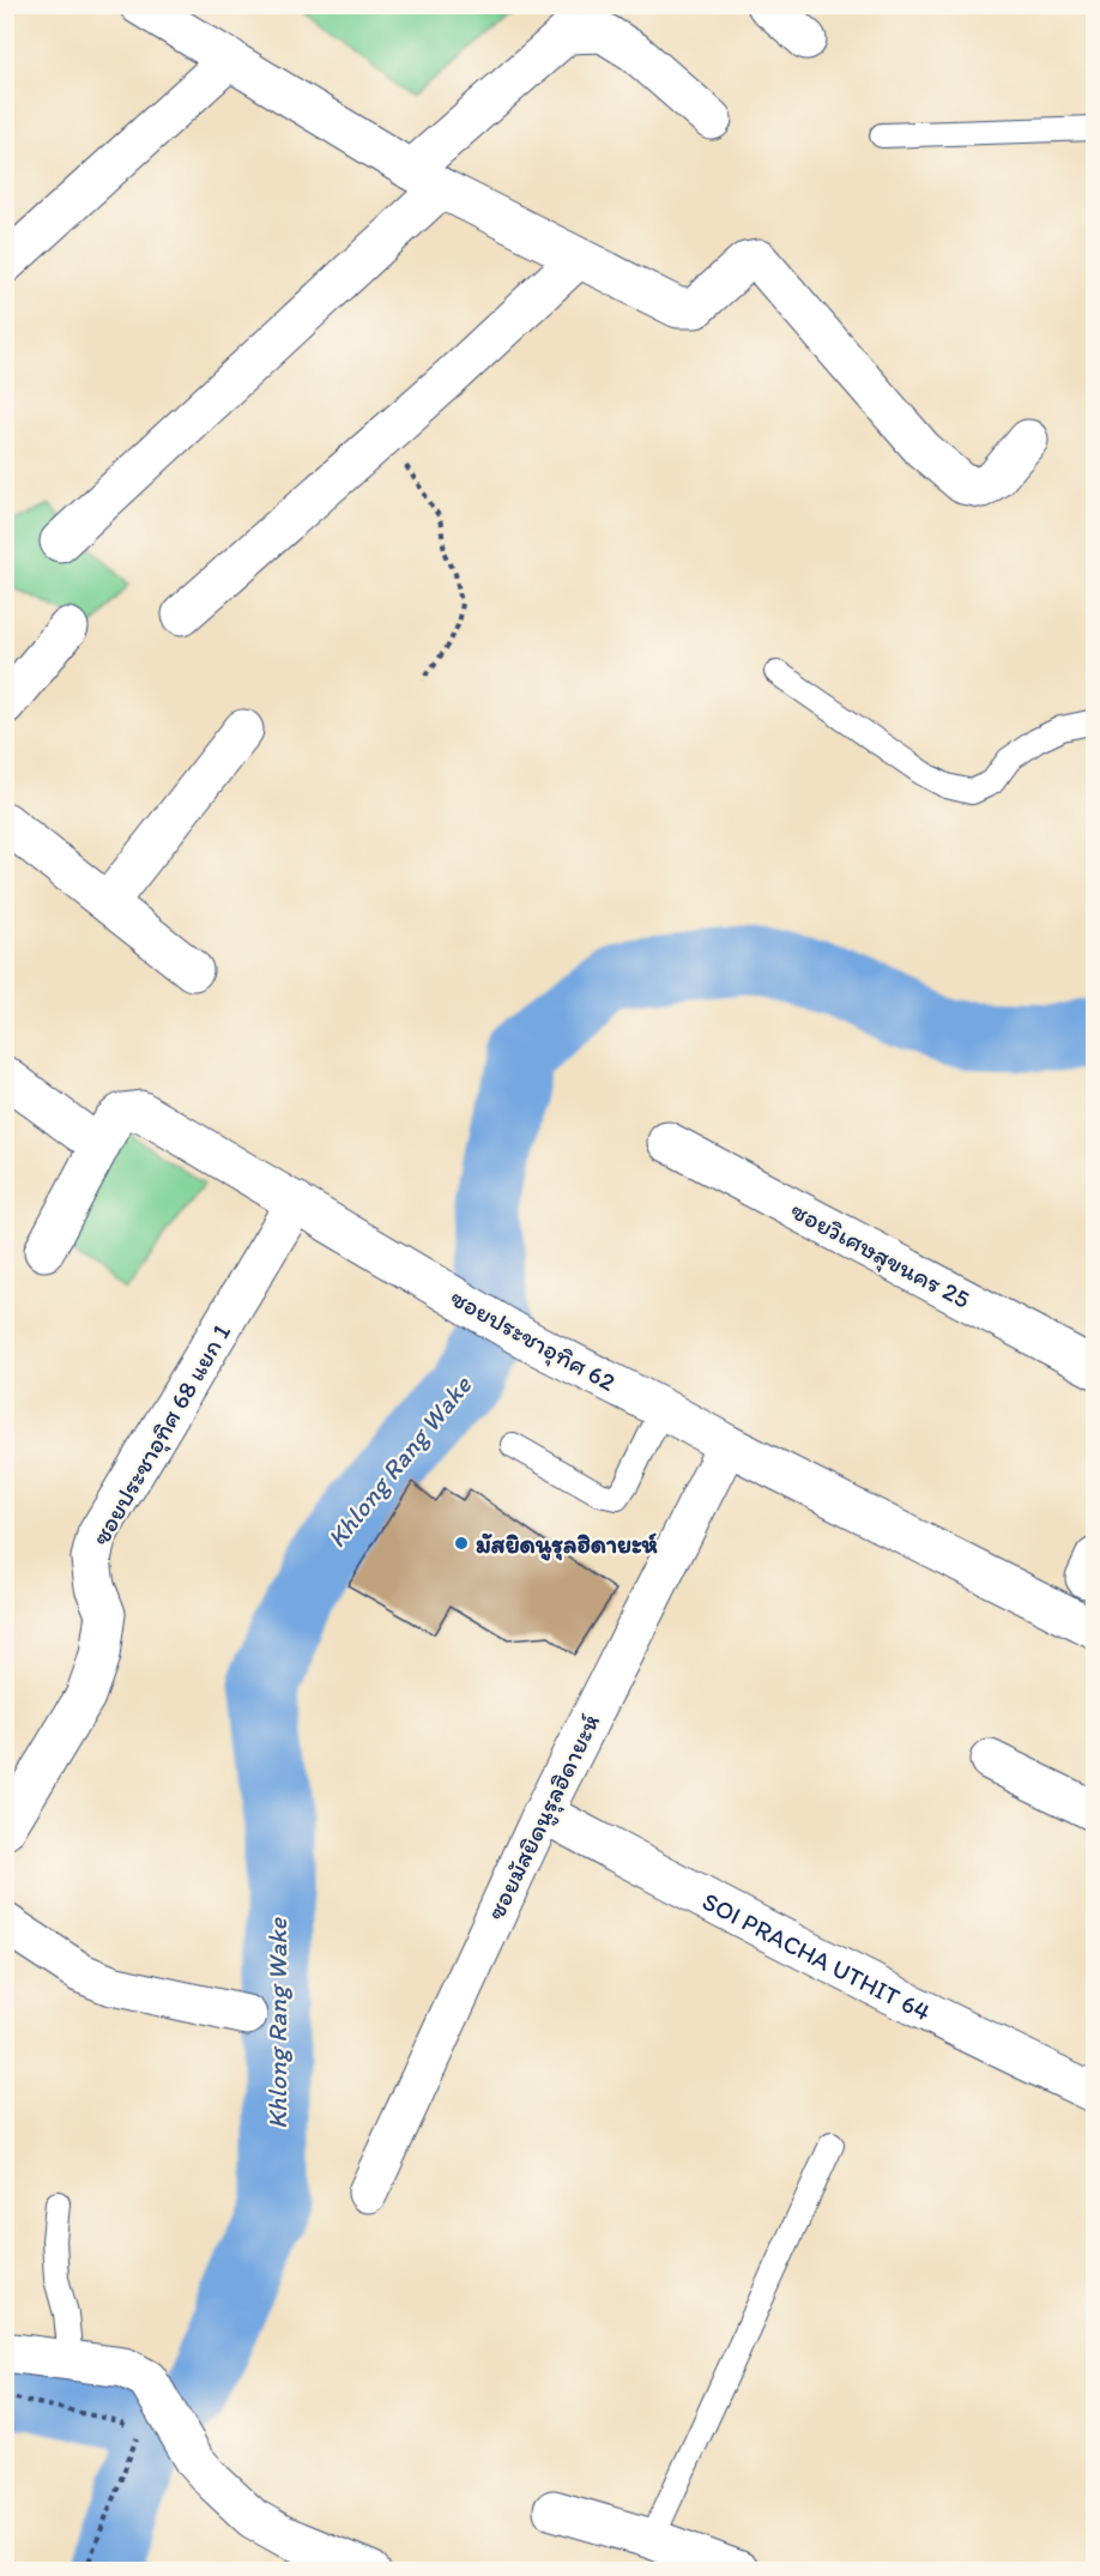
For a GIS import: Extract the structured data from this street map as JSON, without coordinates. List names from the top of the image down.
{
  "streets": {
    "street": [
      "ซอยวิเศษสุขนคร 25",
      "ซอยประชาอุทิศ 62",
      "ซอยประชาอุทิศ 68 แยก 1",
      "ซอยมัสยิดนูรุลฮิดายะห์",
      "SOI PRACHA UTHIT 64"
    ]
  },
  "crossings": [
    ["ซอยประชาอุทิศ 62", "ซอยประชาอุทิศ 68 แยก 1"],
    ["ซอยประชาอุทิศ 62", "ซอยมัสยิดนูรุลฮิดายะห์"],
    ["ซอยมัสยิดนูรุลฮิดายะห์", "SOI PRACHA UTHIT 64"]
  ],
  "water": ["Khlong Rang Wake"],
  "places": ["มัสยิดนูรุลฮิดายะห์"]
}
